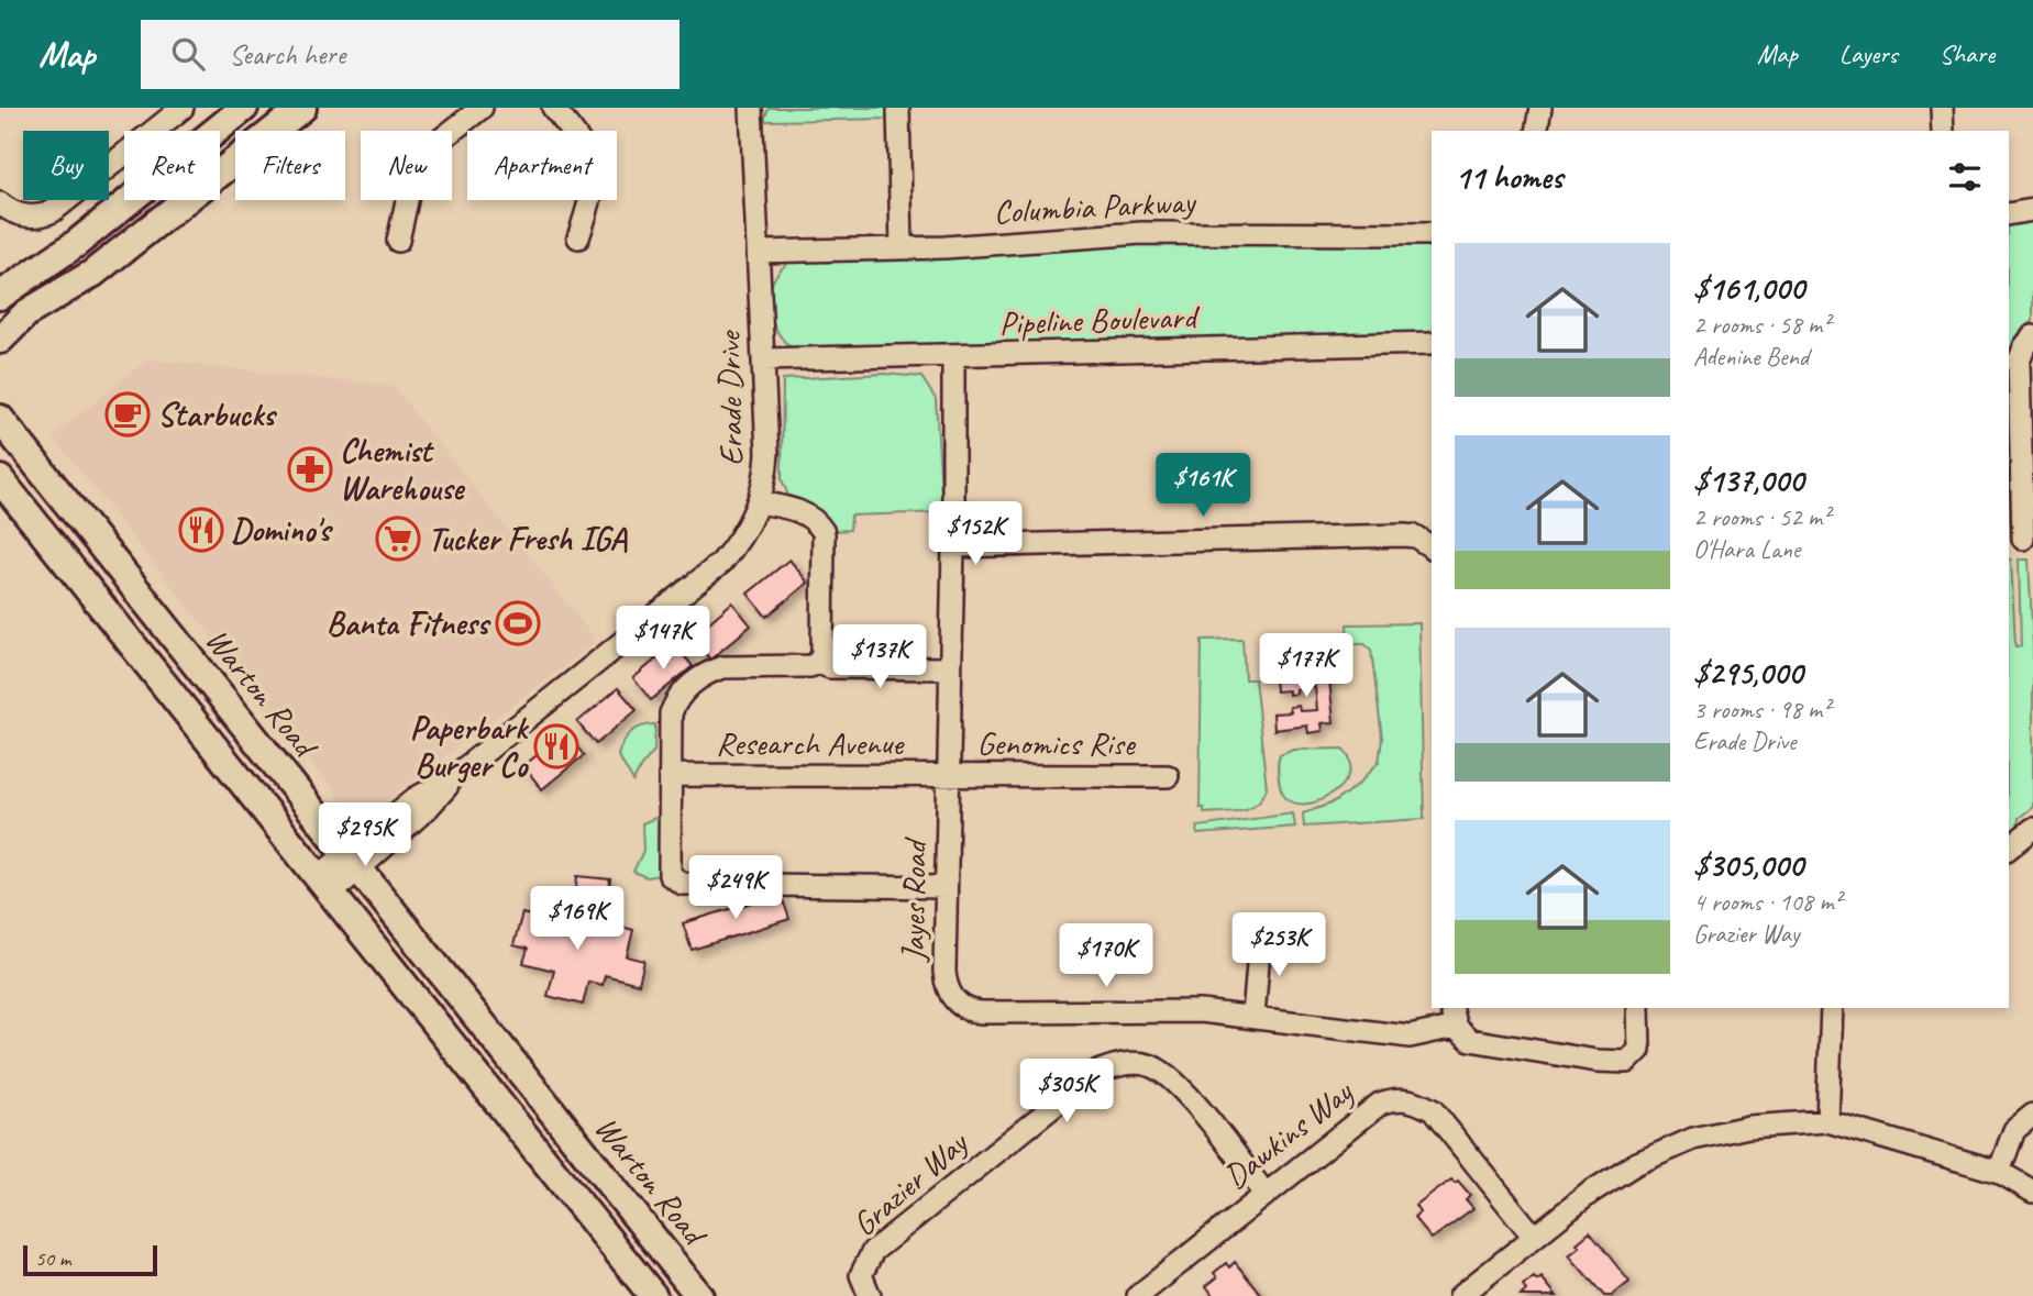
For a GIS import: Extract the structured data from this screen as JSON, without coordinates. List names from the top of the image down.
{
  "streets": {
    "main road": ["Warton Road"],
    "street": [
      "Columbia Parkway",
      "Pipeline Boulevard",
      "Erade Drive",
      "Research Avenue",
      "Genomics Rise",
      "Jayes Road",
      "Dawkins Way",
      "Grazier Way"
    ]
  },
  "crossings": [
    ["Columbia Parkway", "Erade Drive"],
    ["Pipeline Boulevard", "Erade Drive"],
    ["Pipeline Boulevard", "Genomics Rise"],
    ["Erade Drive", "Warton Road"],
    ["Research Avenue", "Genomics Rise"],
    ["Research Avenue", "Jayes Road"],
    ["Genomics Rise", "Jayes Road"],
    ["Dawkins Way", "Grazier Way"]
  ],
  "places": {
    "cafe": ["Starbucks"],
    "pharmacy": ["Chemist Warehouse"],
    "restaurant": ["Domino's", "Paperbark Burger Co"],
    "supermarket": ["Tucker Fresh IGA"],
    "sports": ["Banta Fitness"]
  },
  "scale_bar": "50 m",
  "page": {
    "header": "Map",
    "search": "Search here",
    "nav": ["Map", "Layers", "Share"],
    "chip": [
      "Buy",
      "Rent",
      "Filters",
      "New",
      "Apartment"
    ],
    "heading": "11 homes",
    "list": [
      {
        "name": "$161,000",
        "note": "2 rooms · 58 m² · Adenine Bend"
      },
      {
        "name": "$137,000",
        "note": "2 rooms · 52 m² · O'Hara Lane"
      },
      {
        "name": "$295,000",
        "note": "3 rooms · 98 m² · Erade Drive"
      },
      {
        "name": "$305,000",
        "note": "4 rooms · 108 m² · Grazier Way"
      }
    ],
    "price": [
      "$161K",
      "$152K",
      "$147K",
      "$137K",
      "$177K",
      "$295K",
      "$249K",
      "$169K",
      "$253K",
      "$170K",
      "$305K"
    ],
    "scale": "50 m"
  }
}
